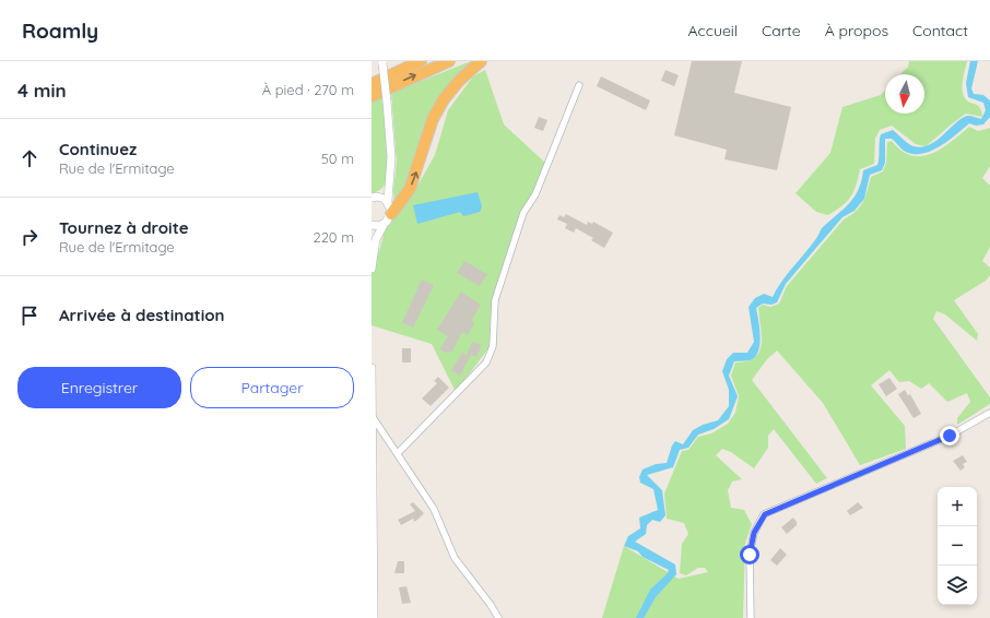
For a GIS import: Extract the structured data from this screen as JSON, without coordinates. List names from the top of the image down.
{
  "north": "bottom",
  "page": {
    "header": "Roamly",
    "nav": [
      "Accueil",
      "Carte",
      "À propos",
      "Contact"
    ],
    "heading": ["4 min", "À pied · 270 m"],
    "list": [
      ["Continuez", "Rue de l'Ermitage", "50 m"],
      ["Tournez à droite", "Rue de l'Ermitage", "220 m"],
      "Arrivée à destination"
    ],
    "buttons": ["Enregistrer", "Partager"],
    "map_buttons": ["+", "−"]
  }
}
